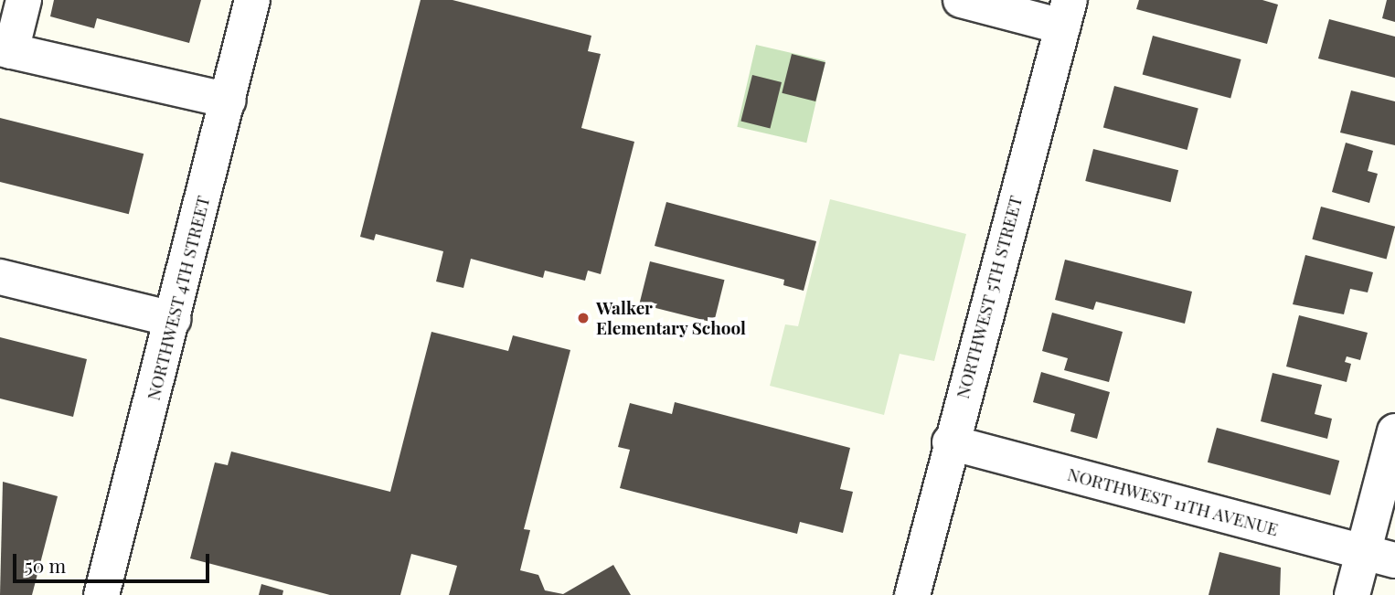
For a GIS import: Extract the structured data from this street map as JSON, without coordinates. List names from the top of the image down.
{
  "streets": {
    "street": ["NORTHWEST 5TH STREET", "NORTHWEST 4TH STREET", "NORTHWEST 11TH AVENUE"]
  },
  "crossings": [
    ["NORTHWEST 5TH STREET", "NORTHWEST 11TH AVENUE"]
  ],
  "places": ["Walker Elementary School"],
  "scale_bar": "50 m"
}
